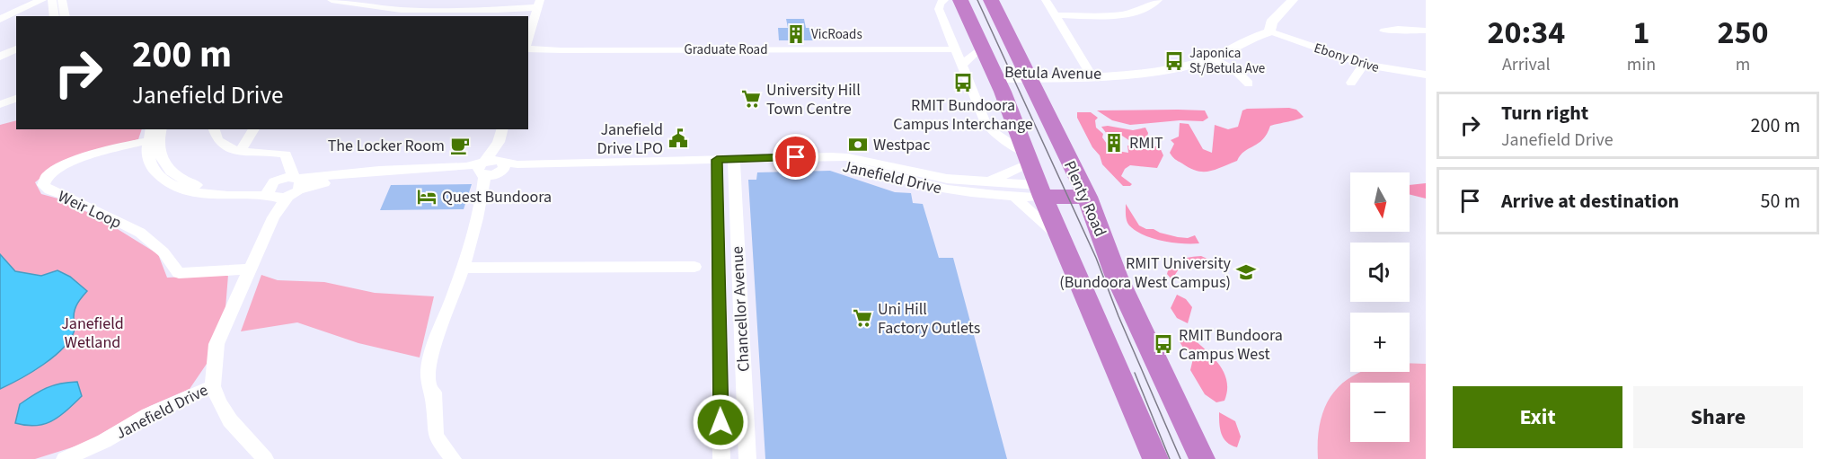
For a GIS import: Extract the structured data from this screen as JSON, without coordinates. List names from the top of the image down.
{
  "streets": {
    "highway": ["Janefield Drive", "Plenty Road"],
    "street": [
      "Graduate Road",
      "Ebony Drive",
      "Betula Avenue",
      "Weir Loop",
      "Chancellor Avenue"
    ]
  },
  "crossings": [
    ["Ebony Drive", "Betula Avenue"],
    ["Betula Avenue", "Plenty Road"],
    ["Janefield Drive", "Plenty Road"],
    ["Janefield Drive", "Weir Loop"],
    ["Janefield Drive", "Chancellor Avenue"]
  ],
  "parks": ["Janefield Wetland"],
  "places": {
    "building": ["VicRoads", "RMIT"],
    "bus stop": ["Japonica St/Betula Ave", "RMIT Bundoora Campus Interchange", "RMIT Bundoora Campus West"],
    "supermarket": ["University Hill Town Centre", "Uni Hill Factory Outlets"],
    "public building": ["Janefield Drive LPO"],
    "bank": ["Westpac"],
    "cafe": ["The Locker Room"],
    "hotel": ["Quest Bundoora"],
    "school or university": ["RMIT University (Bundoora West Campus)"]
  },
  "north": "bottom",
  "page": {
    "eta": [
      "20:34",
      "Arrival",
      "1",
      "min",
      "250",
      "m"
    ],
    "turn": ["200 m", "Janefield Drive"],
    "list": [
      {
        "name": "Turn right",
        "note": "Janefield Drive",
        "value": "200 m"
      },
      {
        "name": "Arrive at destination",
        "value": "50 m"
      }
    ],
    "map_buttons": ["+", "−"],
    "buttons": ["Exit", "Share"]
  }
}
